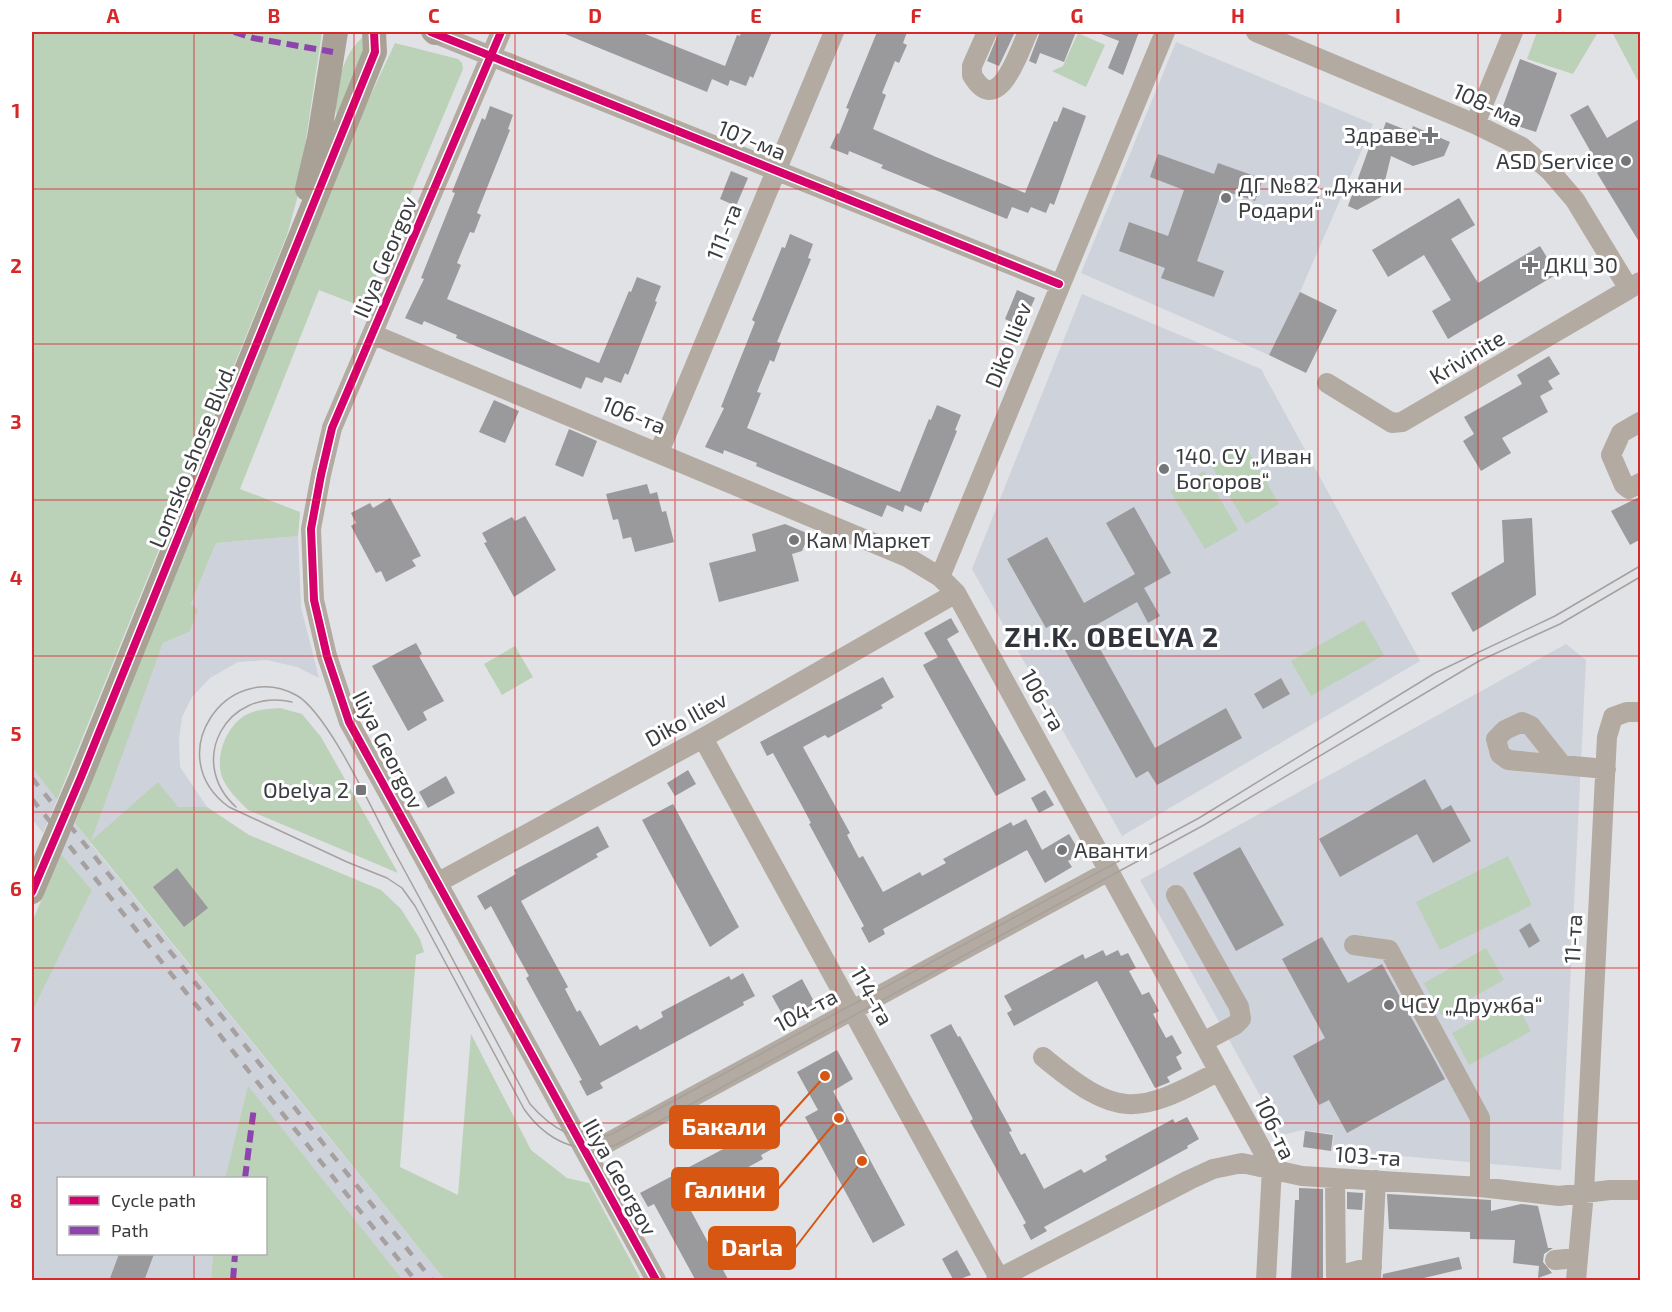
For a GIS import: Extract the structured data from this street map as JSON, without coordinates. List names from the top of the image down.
{
  "streets": {
    "main road": ["Lomsko shose Blvd."],
    "street": [
      "108-ма",
      "107-ма",
      "111-та",
      "Iliya Georgov",
      "Diko Iliev",
      "Krivinite",
      "106-та",
      "11-та",
      "114-та",
      "104-та",
      "103-та"
    ]
  },
  "crossings": [
    ["108-ма", "Krivinite"],
    ["107-ма", "111-та"],
    ["107-ма", "Iliya Georgov"],
    ["107-ма", "Diko Iliev"],
    ["111-та", "106-та"],
    ["Iliya Georgov", "Diko Iliev"],
    ["Iliya Georgov", "106-та"],
    ["Iliya Georgov", "104-та"],
    ["Diko Iliev", "106-та"],
    ["Diko Iliev", "114-та"],
    ["106-та", "104-та"],
    ["106-та", "103-та"],
    ["11-та", "103-та"],
    ["114-та", "104-та"],
    ["114-та", "103-та"]
  ],
  "districts": ["ZH.K. OBELYA 2"],
  "places": {
    "health": ["Здраве", "ДКЦ 30"],
    "other": [
      "ASD Service",
      "ДГ №82 „Джани Родари“",
      "140. СУ „Иван Богоров“",
      "Кам Маркет",
      "Аванти",
      "ЧСУ „Дружба“",
      "Бакали",
      "Галини",
      "Darla"
    ],
    "transit": ["Obelya 2"]
  },
  "legend": ["Cycle path", "Path"],
  "grid": {
    "columns": [
      "A",
      "B",
      "C",
      "D",
      "E",
      "F",
      "G",
      "H",
      "I",
      "J"
    ],
    "rows": [
      "1",
      "2",
      "3",
      "4",
      "5",
      "6",
      "7",
      "8"
    ]
  }
}
